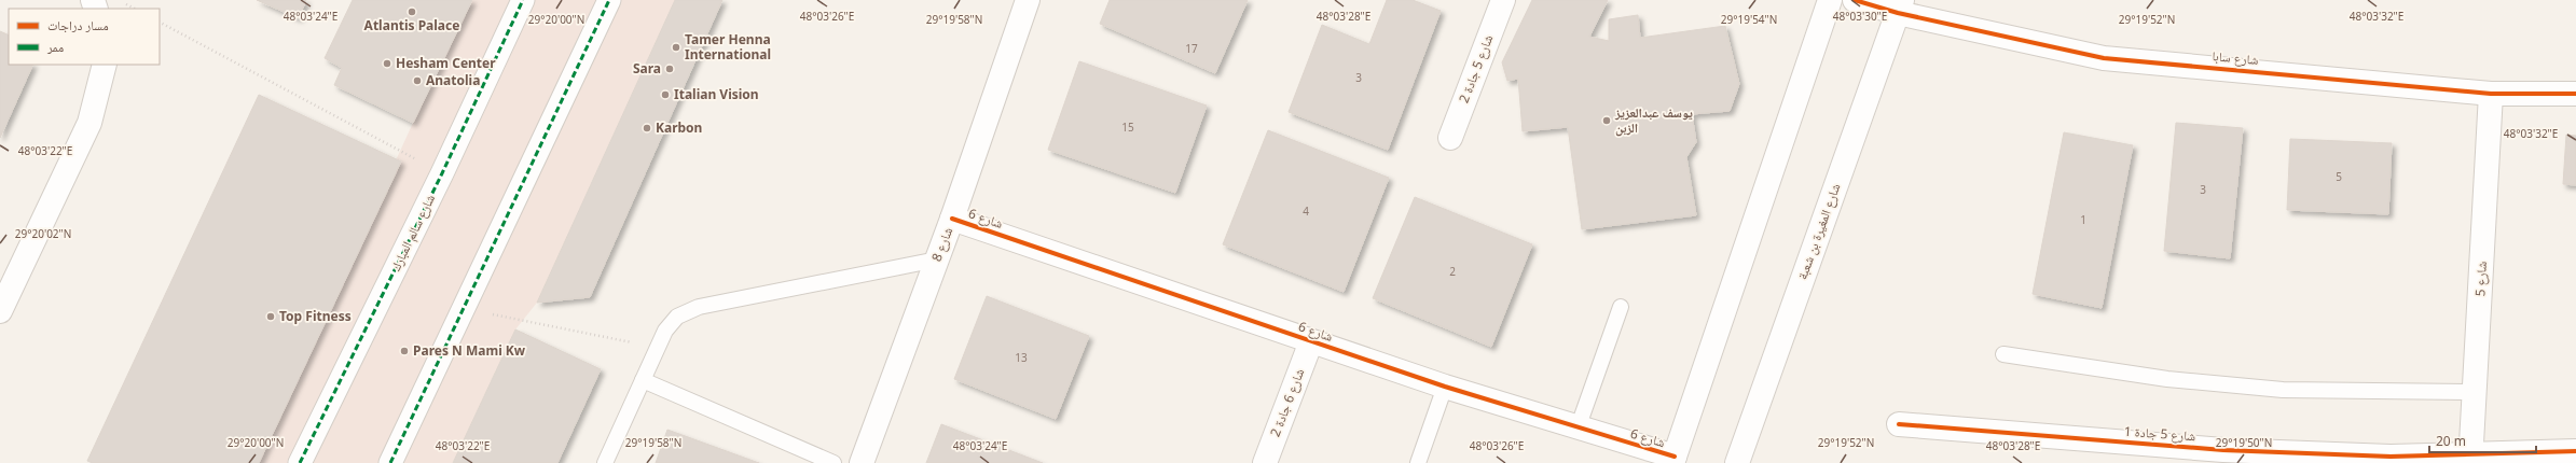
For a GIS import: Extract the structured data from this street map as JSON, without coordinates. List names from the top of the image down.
{
  "streets": {
    "street": [
      "شارع سابا",
      "شارع 5 جادة 2",
      "شارع 6",
      "شارع المغيرة بن شعبة",
      "شارع سالم المبارك",
      "شارع 8",
      "شارع 5",
      "شارع 6 جادة 2",
      "شارع 5 جادة 1"
    ]
  },
  "crossings": [
    ["شارع سابا", "شارع المغيرة بن شعبة"],
    ["شارع سابا", "شارع 5"],
    ["شارع 6", "شارع 8"],
    ["شارع 6", "شارع 6 جادة 2"],
    ["شارع 5", "شارع 5 جادة 1"]
  ],
  "places": [
    "Atlantis Palace",
    "Tamer Henna International",
    "Hesham Center",
    "Sara",
    "Anatolia",
    "Italian Vision",
    "يوسف عبدالعزيز الزبن",
    "Karbon",
    "Top Fitness",
    "Pares N Mami Kw"
  ],
  "house_numbers": [
    "17",
    "3",
    "15",
    "5",
    "3",
    "4",
    "1",
    "2",
    "13"
  ],
  "legend": ["مسار دراجات", "ممر"],
  "scale_bar": "20 m",
  "coordinates": [
    "48°03'32\"E",
    "48°03'24\"E",
    "48°03'26\"E",
    "48°03'28\"E",
    "48°03'30\"E",
    "29°20'00\"N",
    "29°19'58\"N",
    "29°19'54\"N",
    "29°19'52\"N",
    "48°03'22\"E",
    "29°20'02\"N",
    "29°19'50\"N"
  ]
}
